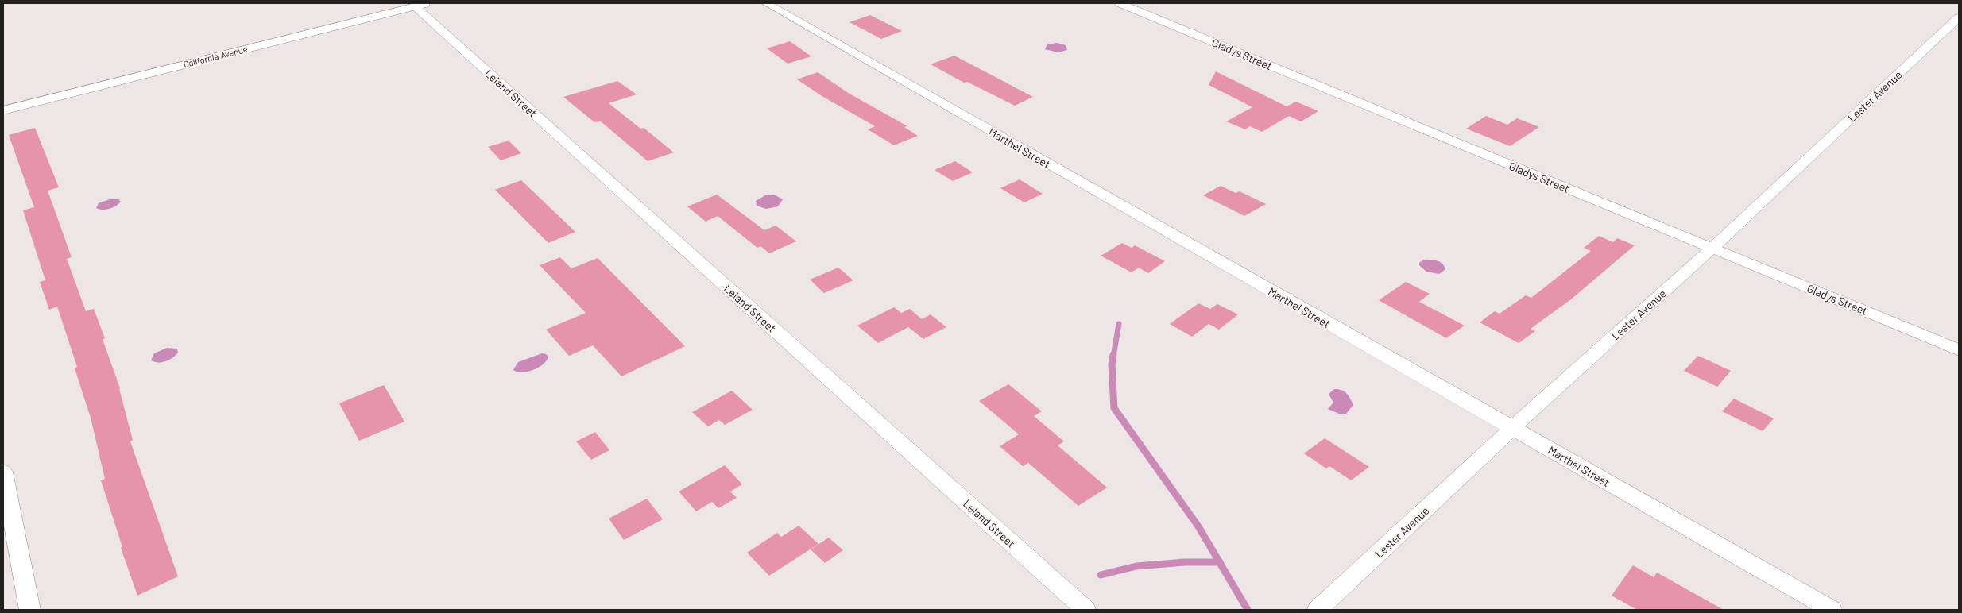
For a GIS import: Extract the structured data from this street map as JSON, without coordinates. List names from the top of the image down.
{
  "streets": {
    "street": [
      "Gladys Street",
      "California Avenue",
      "Leland Street",
      "Lester Avenue",
      "Marthel Street"
    ]
  },
  "crossings": [
    ["Gladys Street", "Lester Avenue"],
    ["California Avenue", "Leland Street"],
    ["Lester Avenue", "Marthel Street"]
  ]
}
